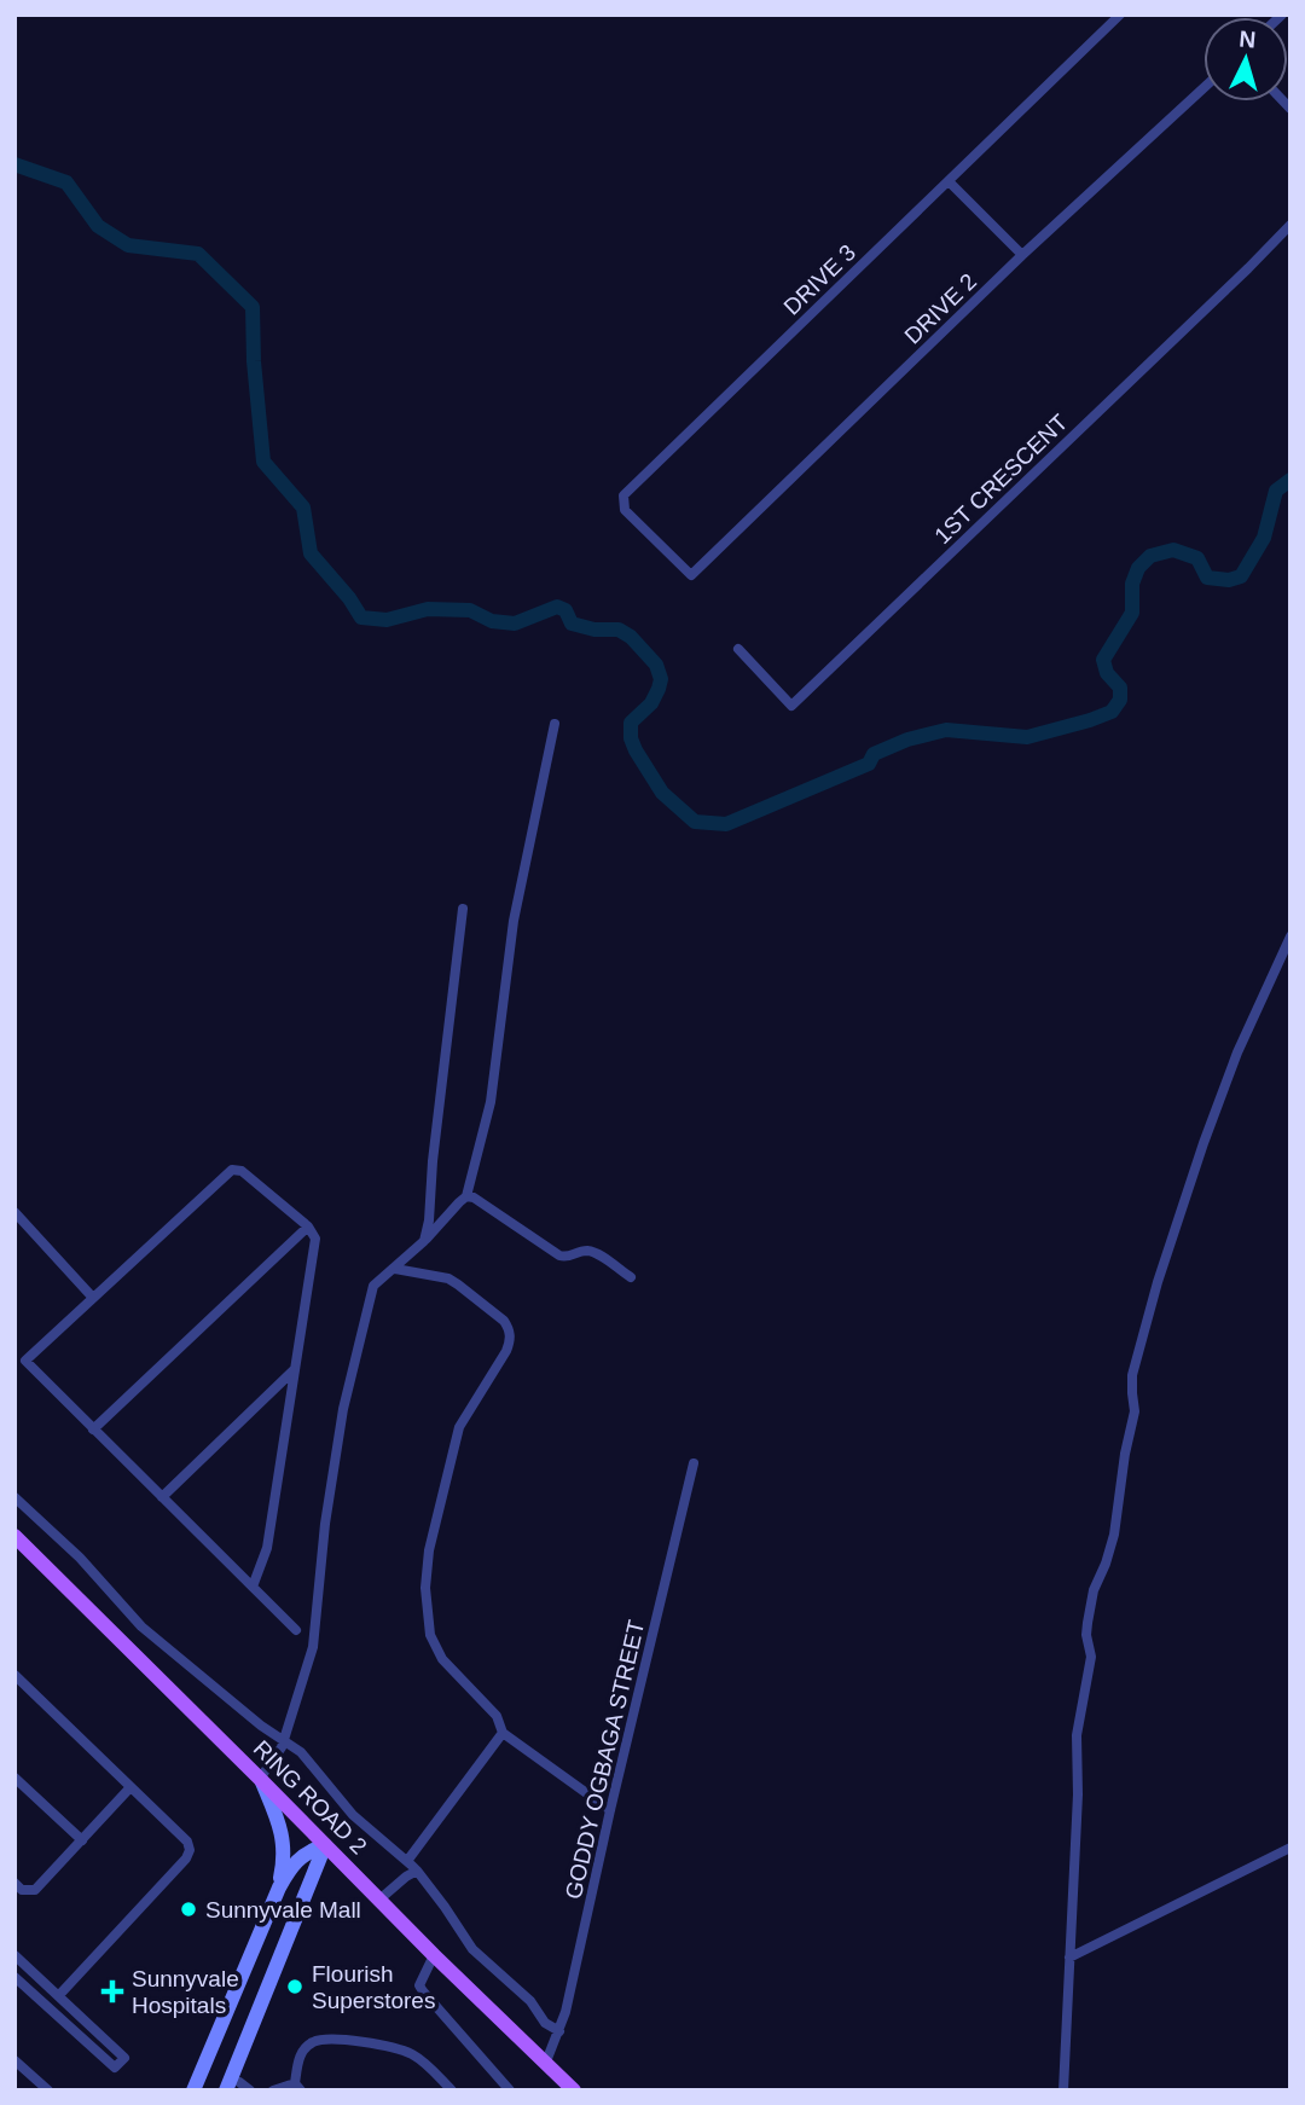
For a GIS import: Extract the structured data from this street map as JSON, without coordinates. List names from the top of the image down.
{
  "streets": {
    "main road": ["RING ROAD 2"],
    "street": [
      "DRIVE 3",
      "DRIVE 2",
      "1ST CRESCENT",
      "GODDY OGBAGA STREET"
    ]
  },
  "crossings": [
    ["DRIVE 3", "DRIVE 2"],
    ["GODDY OGBAGA STREET", "RING ROAD 2"]
  ],
  "places": {
    "other": ["Sunnyvale Mall", "Flourish Superstores"],
    "health": ["Sunnyvale Hospitals"]
  },
  "north": "top"
}
